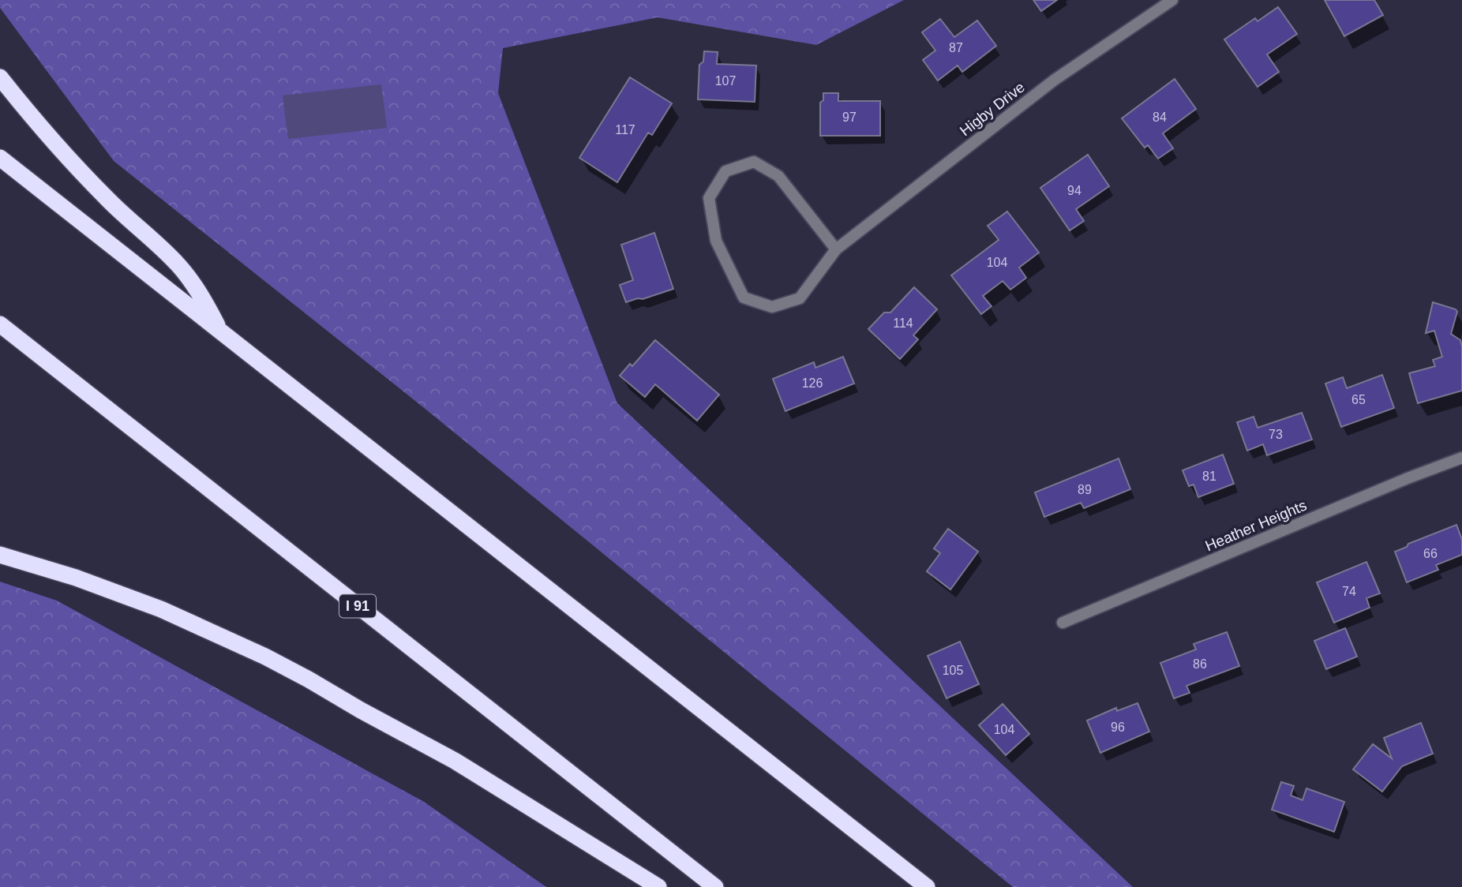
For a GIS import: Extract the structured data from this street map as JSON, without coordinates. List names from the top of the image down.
{
  "streets": {
    "highway": ["I 91"],
    "street": ["Higby Drive", "Heather Heights"]
  },
  "house_numbers": [
    "87",
    "107",
    "97",
    "84",
    "117",
    "94",
    "104",
    "114",
    "126",
    "65",
    "73",
    "81",
    "89",
    "66",
    "74",
    "86",
    "105",
    "96",
    "104"
  ]
}
